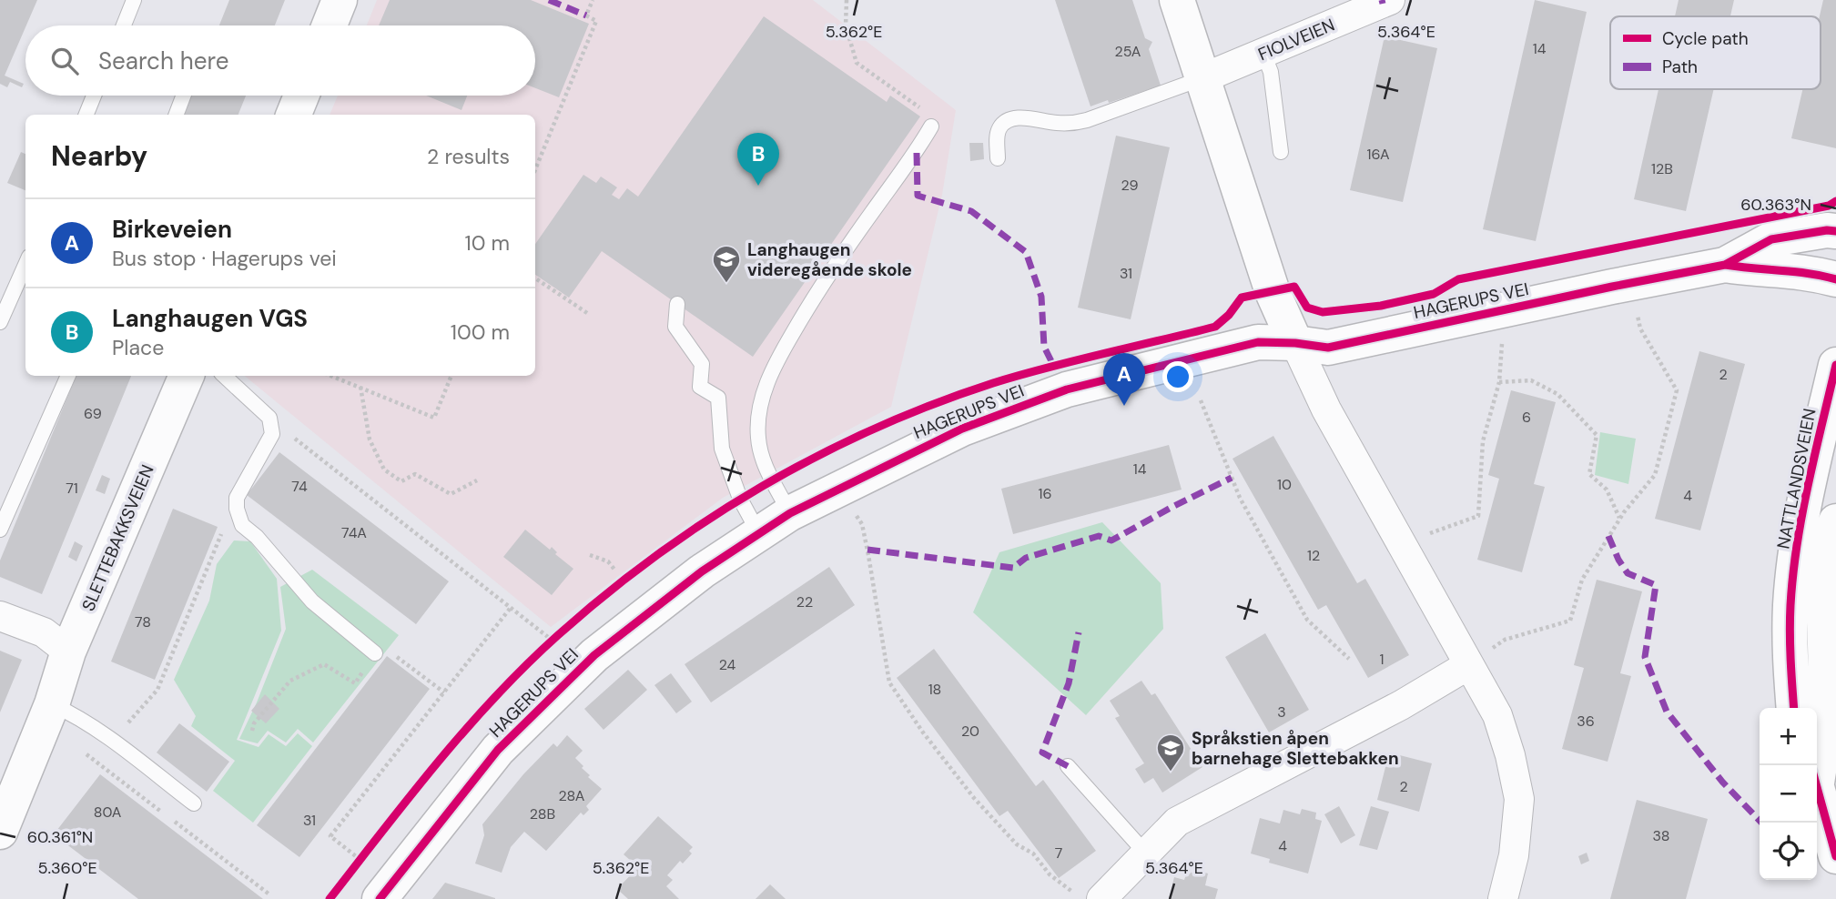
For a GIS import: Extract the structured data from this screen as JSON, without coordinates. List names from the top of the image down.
{
  "streets": {
    "main road": ["HAGERUPS VEI", "NATTLANDSVEIEN", "SLETTEBAKKSVEIEN"],
    "street": ["FIOLVEIEN"]
  },
  "places": {
    "school or university": ["Langhaugen videregående skole", "Språkstien åpen barnehage Slettebakken"]
  },
  "house_numbers": [
    "14",
    "25A",
    "16A",
    "12B",
    "29",
    "31",
    "2",
    "69",
    "6",
    "14",
    "10",
    "74",
    "71",
    "16",
    "4",
    "74A",
    "12",
    "22",
    "78",
    "1",
    "24",
    "18",
    "3",
    "36",
    "20",
    "2",
    "28A",
    "80A",
    "28B",
    "31",
    "38",
    "4",
    "7"
  ],
  "legend": ["Cycle path", "Path"],
  "page": {
    "search": "Search here",
    "heading": ["Nearby", "2 results"],
    "pins": ["B", "A"],
    "list": [
      {
        "mark": "A",
        "name": "Birkeveien",
        "note": "Bus stop · Hagerups vei",
        "value": "10 m"
      },
      {
        "mark": "B",
        "name": "Langhaugen VGS",
        "note": "Place",
        "value": "100 m"
      }
    ],
    "map_buttons": ["+", "−"]
  },
  "coordinates": [
    "5.362°E",
    "5.364°E",
    "60.363°N",
    "60.361°N",
    "5.360°E"
  ]
}
